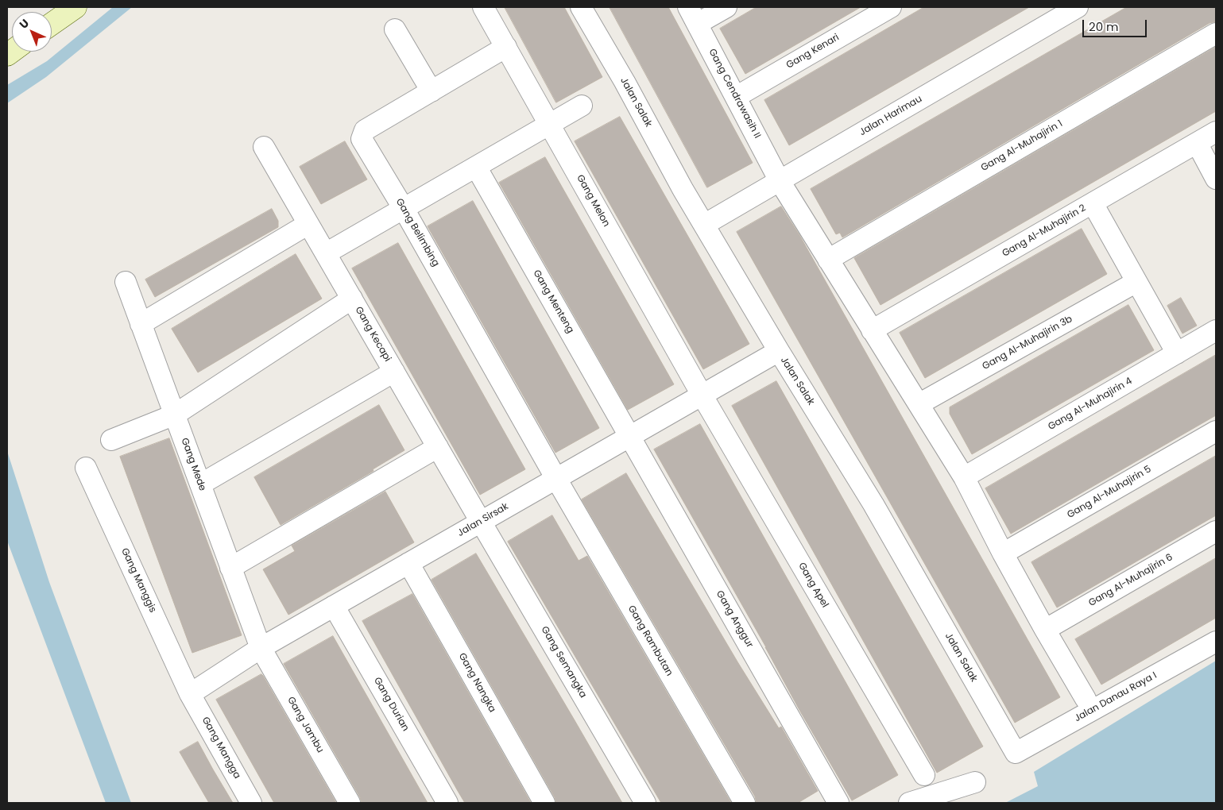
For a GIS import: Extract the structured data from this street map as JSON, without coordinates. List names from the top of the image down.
{
  "streets": {
    "street": [
      "Gang Kenari",
      "Gang Cendrawasih II",
      "Jalan Salak",
      "Jalan Harimau",
      "Gang Al-Muhajirin 1",
      "Gang Melon",
      "Gang Al-Muhajirin 2",
      "Gang Belimbing",
      "Gang Menteng",
      "Gang Kecapi",
      "Gang Al-Muhajirin 3b",
      "Gang Al-Muhajirin 4",
      "Gang Mede",
      "Gang Al-Muhajirin 5",
      "Jalan Sirsak",
      "Gang Manggis",
      "Gang Al-Muhajirin 6",
      "Gang Apel",
      "Gang Anggur",
      "Gang Rambutan",
      "Gang Semangka",
      "Gang Nangka",
      "Jalan Danau Raya I",
      "Gang Durian",
      "Gang Jambu",
      "Gang Mangga"
    ]
  },
  "crossings": [
    ["Gang Kenari", "Gang Cendrawasih II"],
    ["Gang Cendrawasih II", "Jalan Harimau"],
    ["Gang Cendrawasih II", "Gang Al-Muhajirin 1"],
    ["Gang Cendrawasih II", "Gang Al-Muhajirin 2"],
    ["Gang Cendrawasih II", "Gang Al-Muhajirin 3b"],
    ["Gang Cendrawasih II", "Gang Al-Muhajirin 4"],
    ["Gang Cendrawasih II", "Gang Al-Muhajirin 5"],
    ["Gang Cendrawasih II", "Gang Al-Muhajirin 6"],
    ["Jalan Salak", "Jalan Harimau"],
    ["Jalan Salak", "Jalan Sirsak"],
    ["Jalan Salak", "Jalan Danau Raya I"],
    ["Gang Melon", "Gang Belimbing"],
    ["Gang Melon", "Jalan Sirsak"],
    ["Gang Melon", "Gang Apel"],
    ["Gang Belimbing", "Jalan Sirsak"],
    ["Gang Belimbing", "Gang Rambutan"],
    ["Gang Menteng", "Jalan Sirsak"],
    ["Gang Menteng", "Gang Anggur"],
    ["Gang Kecapi", "Jalan Sirsak"],
    ["Gang Kecapi", "Gang Semangka"],
    ["Gang Mede", "Jalan Sirsak"],
    ["Gang Mede", "Gang Jambu"],
    ["Jalan Sirsak", "Gang Manggis"],
    ["Jalan Sirsak", "Gang Apel"],
    ["Jalan Sirsak", "Gang Anggur"],
    ["Jalan Sirsak", "Gang Rambutan"],
    ["Jalan Sirsak", "Gang Semangka"],
    ["Jalan Sirsak", "Gang Nangka"],
    ["Jalan Sirsak", "Gang Durian"],
    ["Jalan Sirsak", "Gang Jambu"],
    ["Jalan Sirsak", "Gang Mangga"],
    ["Gang Manggis", "Gang Mangga"]
  ],
  "scale_bar": "20 m",
  "north": "top left"
}
